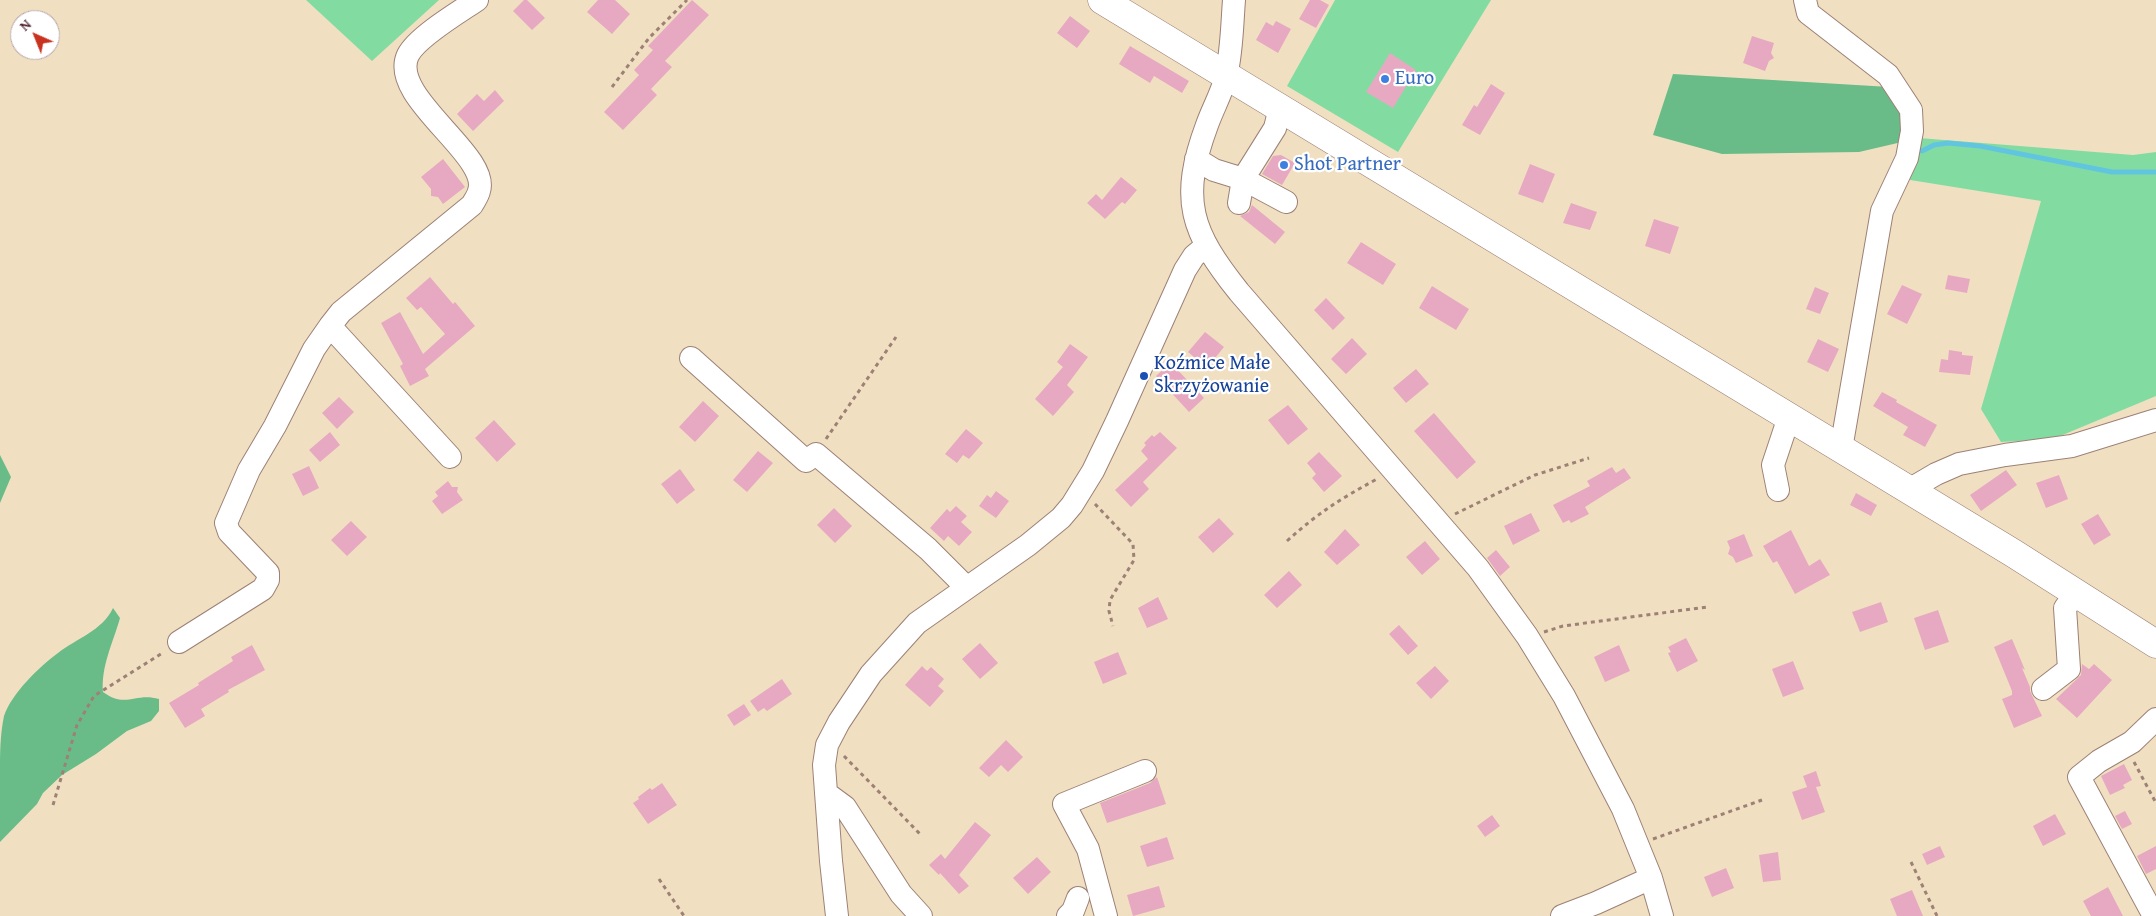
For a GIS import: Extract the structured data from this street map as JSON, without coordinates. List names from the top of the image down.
{
  "places": ["Euro", "Shot Partner", "Koźmice Małe Skrzyżowanie"],
  "north": "top left"
}
